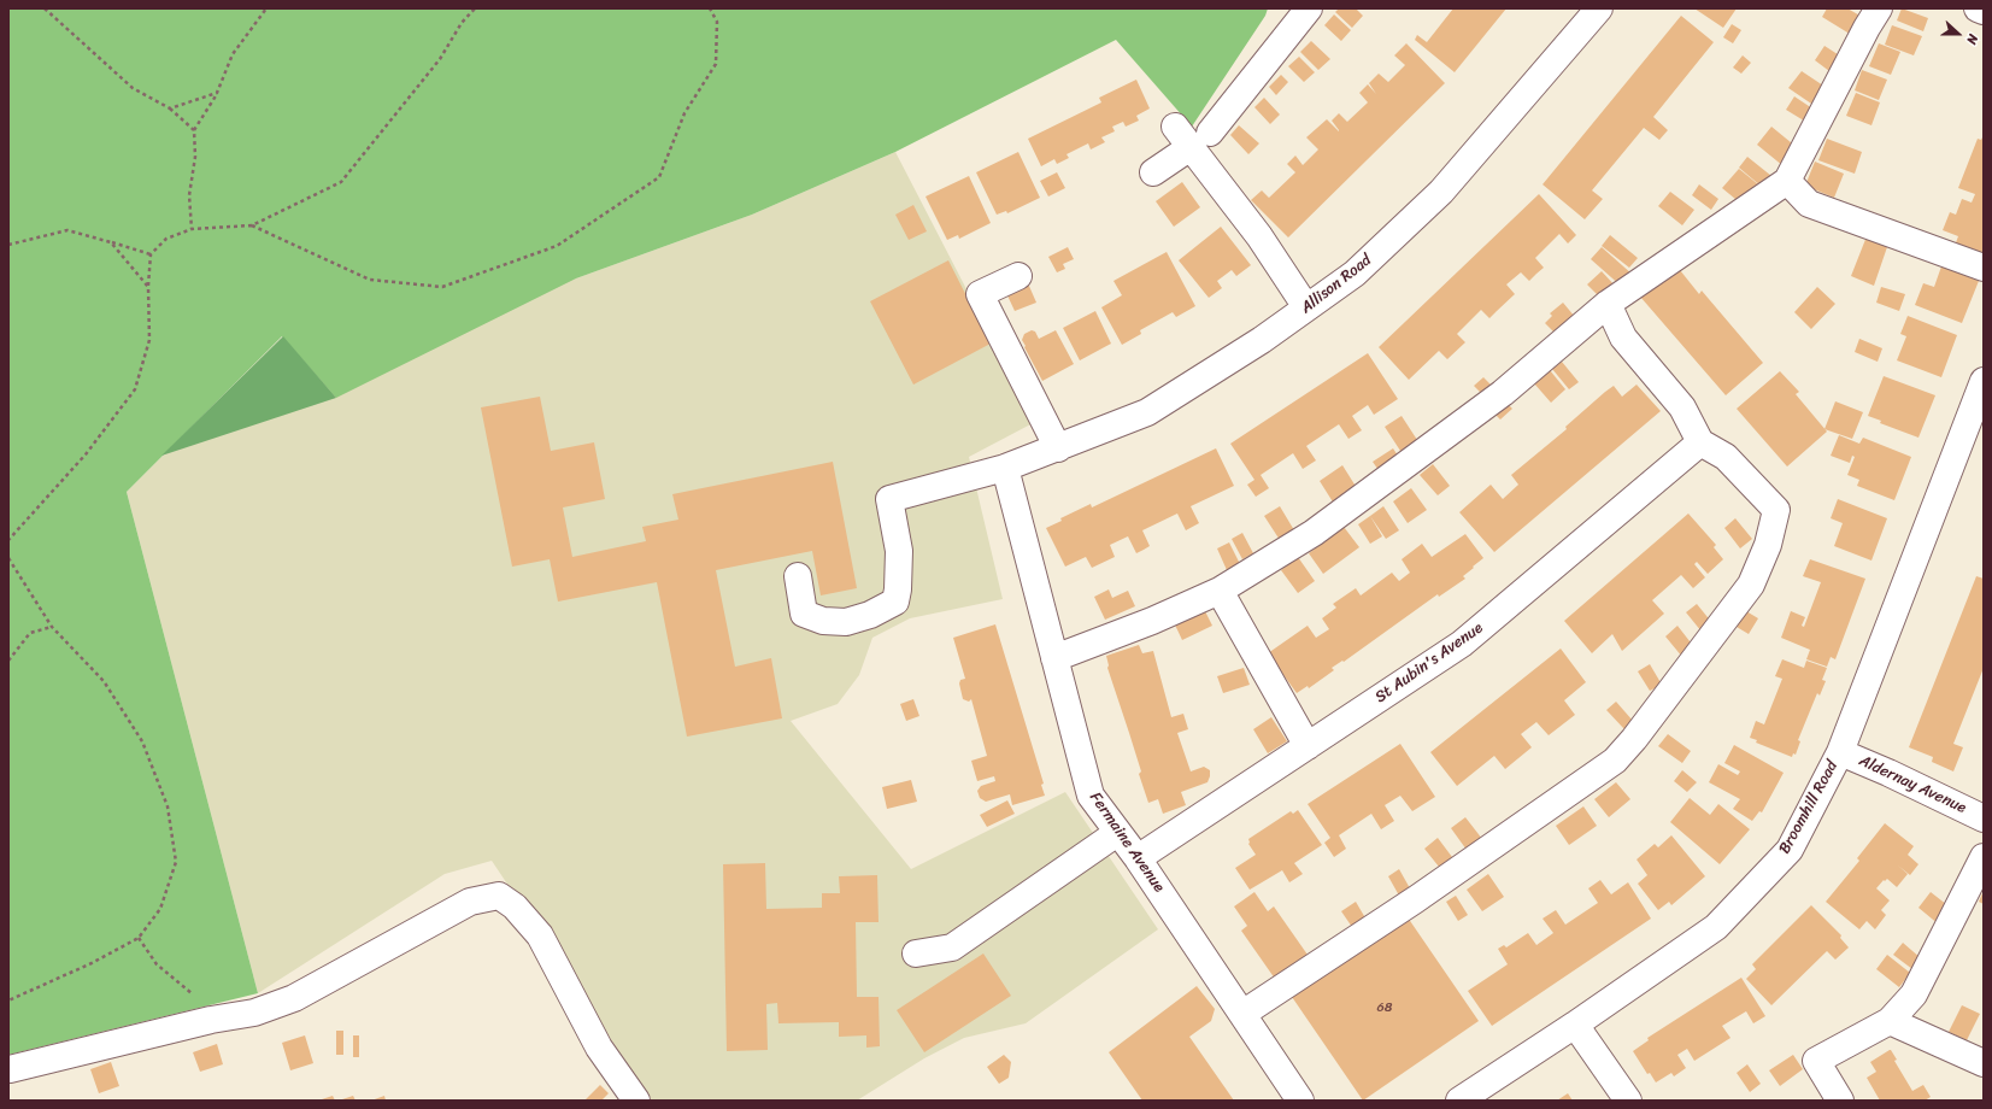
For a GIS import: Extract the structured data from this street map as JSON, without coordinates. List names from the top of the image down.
{
  "streets": {
    "street": [
      "Allison Road",
      "St Aubin's Avenue",
      "Aldernay Avenue",
      "Broomhill Road",
      "Fermaine Avenue"
    ]
  },
  "crossings": [
    ["Allison Road", "Fermaine Avenue"],
    ["St Aubin's Avenue", "Fermaine Avenue"],
    ["Aldernay Avenue", "Broomhill Road"]
  ],
  "house_numbers": ["68"],
  "north": "right"
}
